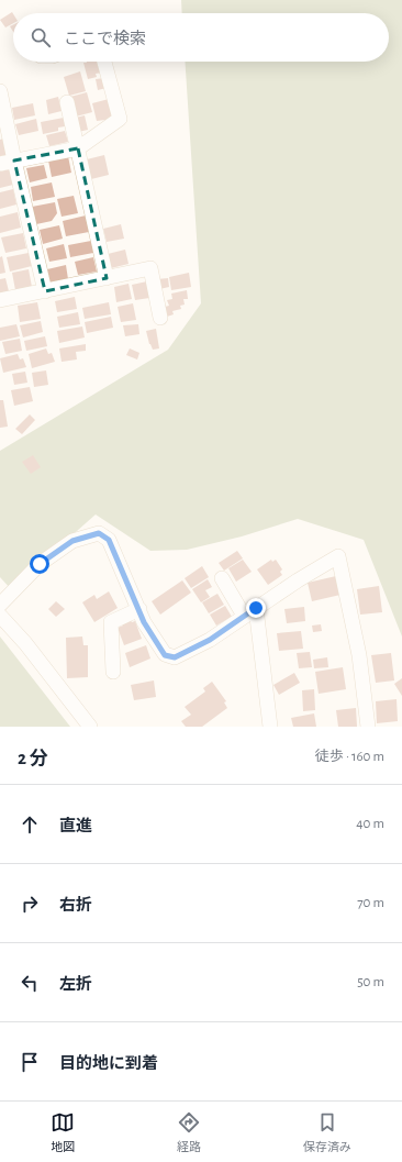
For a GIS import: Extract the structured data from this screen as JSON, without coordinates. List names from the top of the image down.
{
  "page": {
    "search": "ここで検索",
    "heading": ["2 分", "徒歩 · 160 m"],
    "list": [
      ["直進", "40 m"],
      ["右折", "70 m"],
      ["左折", "50 m"],
      "目的地に到着"
    ],
    "nav": ["地図", "経路", "保存済み"]
  }
}
